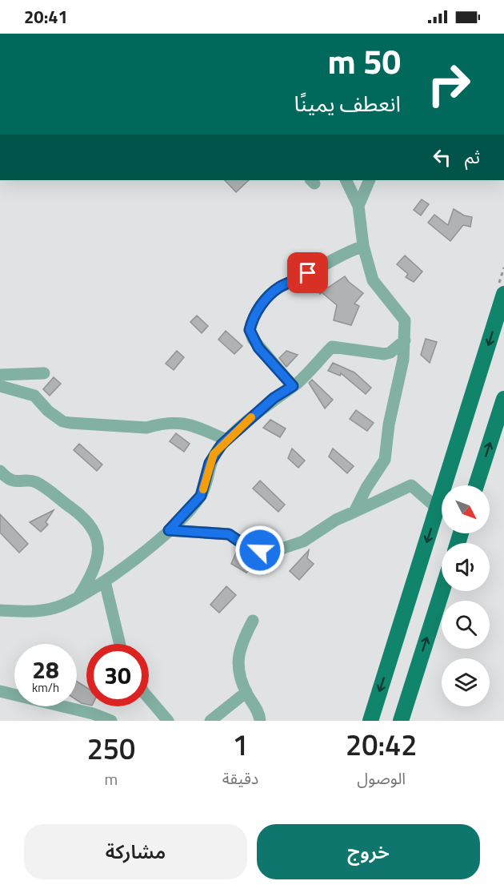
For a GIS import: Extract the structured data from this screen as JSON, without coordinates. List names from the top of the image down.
{
  "north": "bottom right",
  "page": {
    "status": "20:41",
    "turn": ["50 m", "انعطف يمينًا"],
    "then": "ثم",
    "speed": "28 km/h",
    "limit": "30",
    "eta": [
      "20:42",
      "الوصول",
      "1",
      "دقيقة",
      "250",
      "m"
    ],
    "buttons": ["خروج", "مشاركة"]
  }
}
